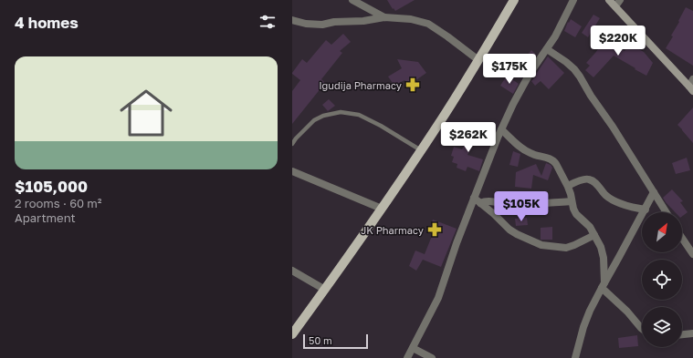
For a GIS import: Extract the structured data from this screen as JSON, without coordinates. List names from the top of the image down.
{
  "places": {
    "pharmacy": ["Igudija Pharmacy", "JK Pharmacy"]
  },
  "scale_bar": "50 m",
  "north": "top right",
  "page": {
    "heading": "4 homes",
    "price": [
      "$220K",
      "$175K",
      "$262K",
      "$105K"
    ],
    "list": [
      {
        "name": "$105,000",
        "note": "2 rooms · 60 m² · Apartment"
      }
    ],
    "scale": "50 m"
  }
}
